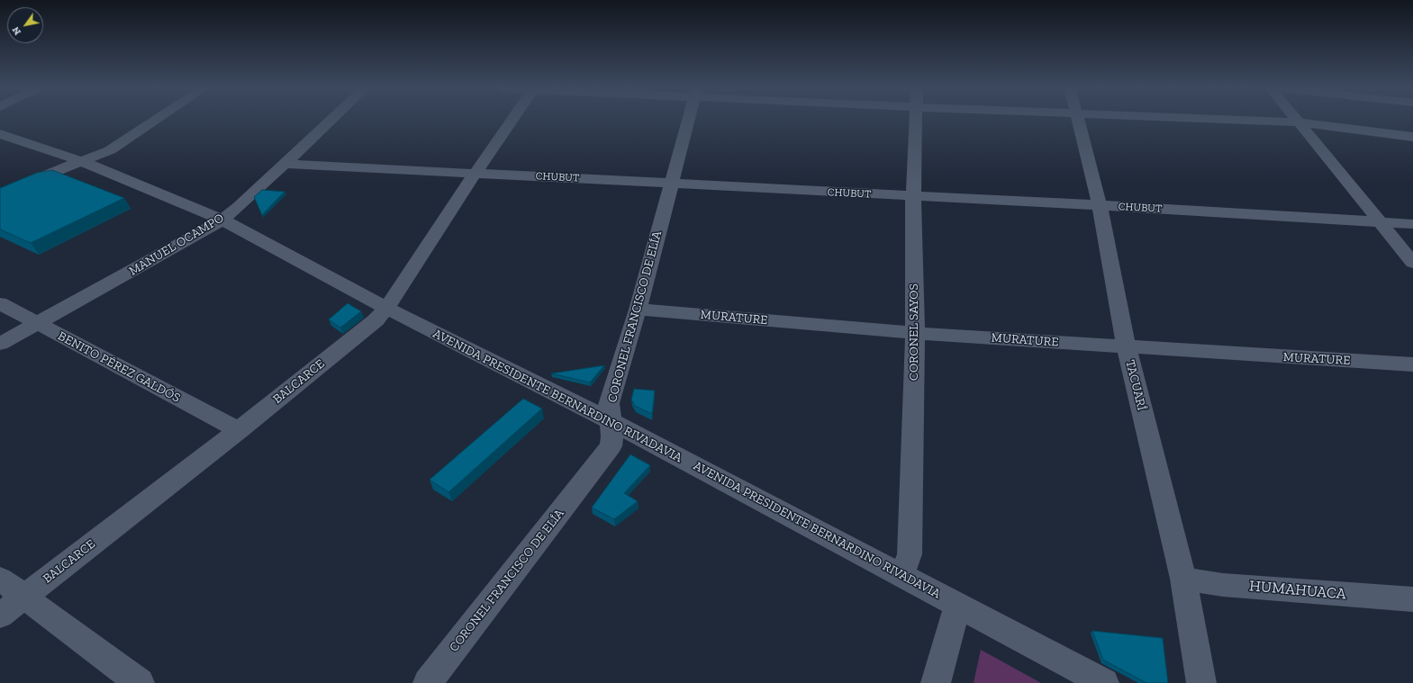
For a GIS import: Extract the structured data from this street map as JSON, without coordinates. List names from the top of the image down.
{
  "streets": {
    "street": [
      "CHUBUT",
      "MANUEL OCAMPO",
      "CORONEL FRANCISCO DE ELÍA",
      "MURATURE",
      "CORONEL SAYOS",
      "BENITO PÉREZ GALDÓS",
      "BALCARCE",
      "TACUARÍ",
      "AVENIDA PRESIDENTE BERNARDINO RIVADAVIA",
      "HUMAHUACA"
    ]
  },
  "crossings": [
    ["CHUBUT", "MANUEL OCAMPO"],
    ["CHUBUT", "CORONEL FRANCISCO DE ELÍA"],
    ["CHUBUT", "CORONEL SAYOS"],
    ["CHUBUT", "BALCARCE"],
    ["CHUBUT", "TACUARÍ"],
    ["MANUEL OCAMPO", "BENITO PÉREZ GALDÓS"],
    ["MANUEL OCAMPO", "AVENIDA PRESIDENTE BERNARDINO RIVADAVIA"],
    ["CORONEL FRANCISCO DE ELÍA", "MURATURE"],
    ["CORONEL FRANCISCO DE ELÍA", "AVENIDA PRESIDENTE BERNARDINO RIVADAVIA"],
    ["MURATURE", "CORONEL SAYOS"],
    ["MURATURE", "TACUARÍ"],
    ["CORONEL SAYOS", "AVENIDA PRESIDENTE BERNARDINO RIVADAVIA"],
    ["BENITO PÉREZ GALDÓS", "BALCARCE"],
    ["BALCARCE", "AVENIDA PRESIDENTE BERNARDINO RIVADAVIA"],
    ["TACUARÍ", "HUMAHUACA"]
  ],
  "north": "bottom left"
}
